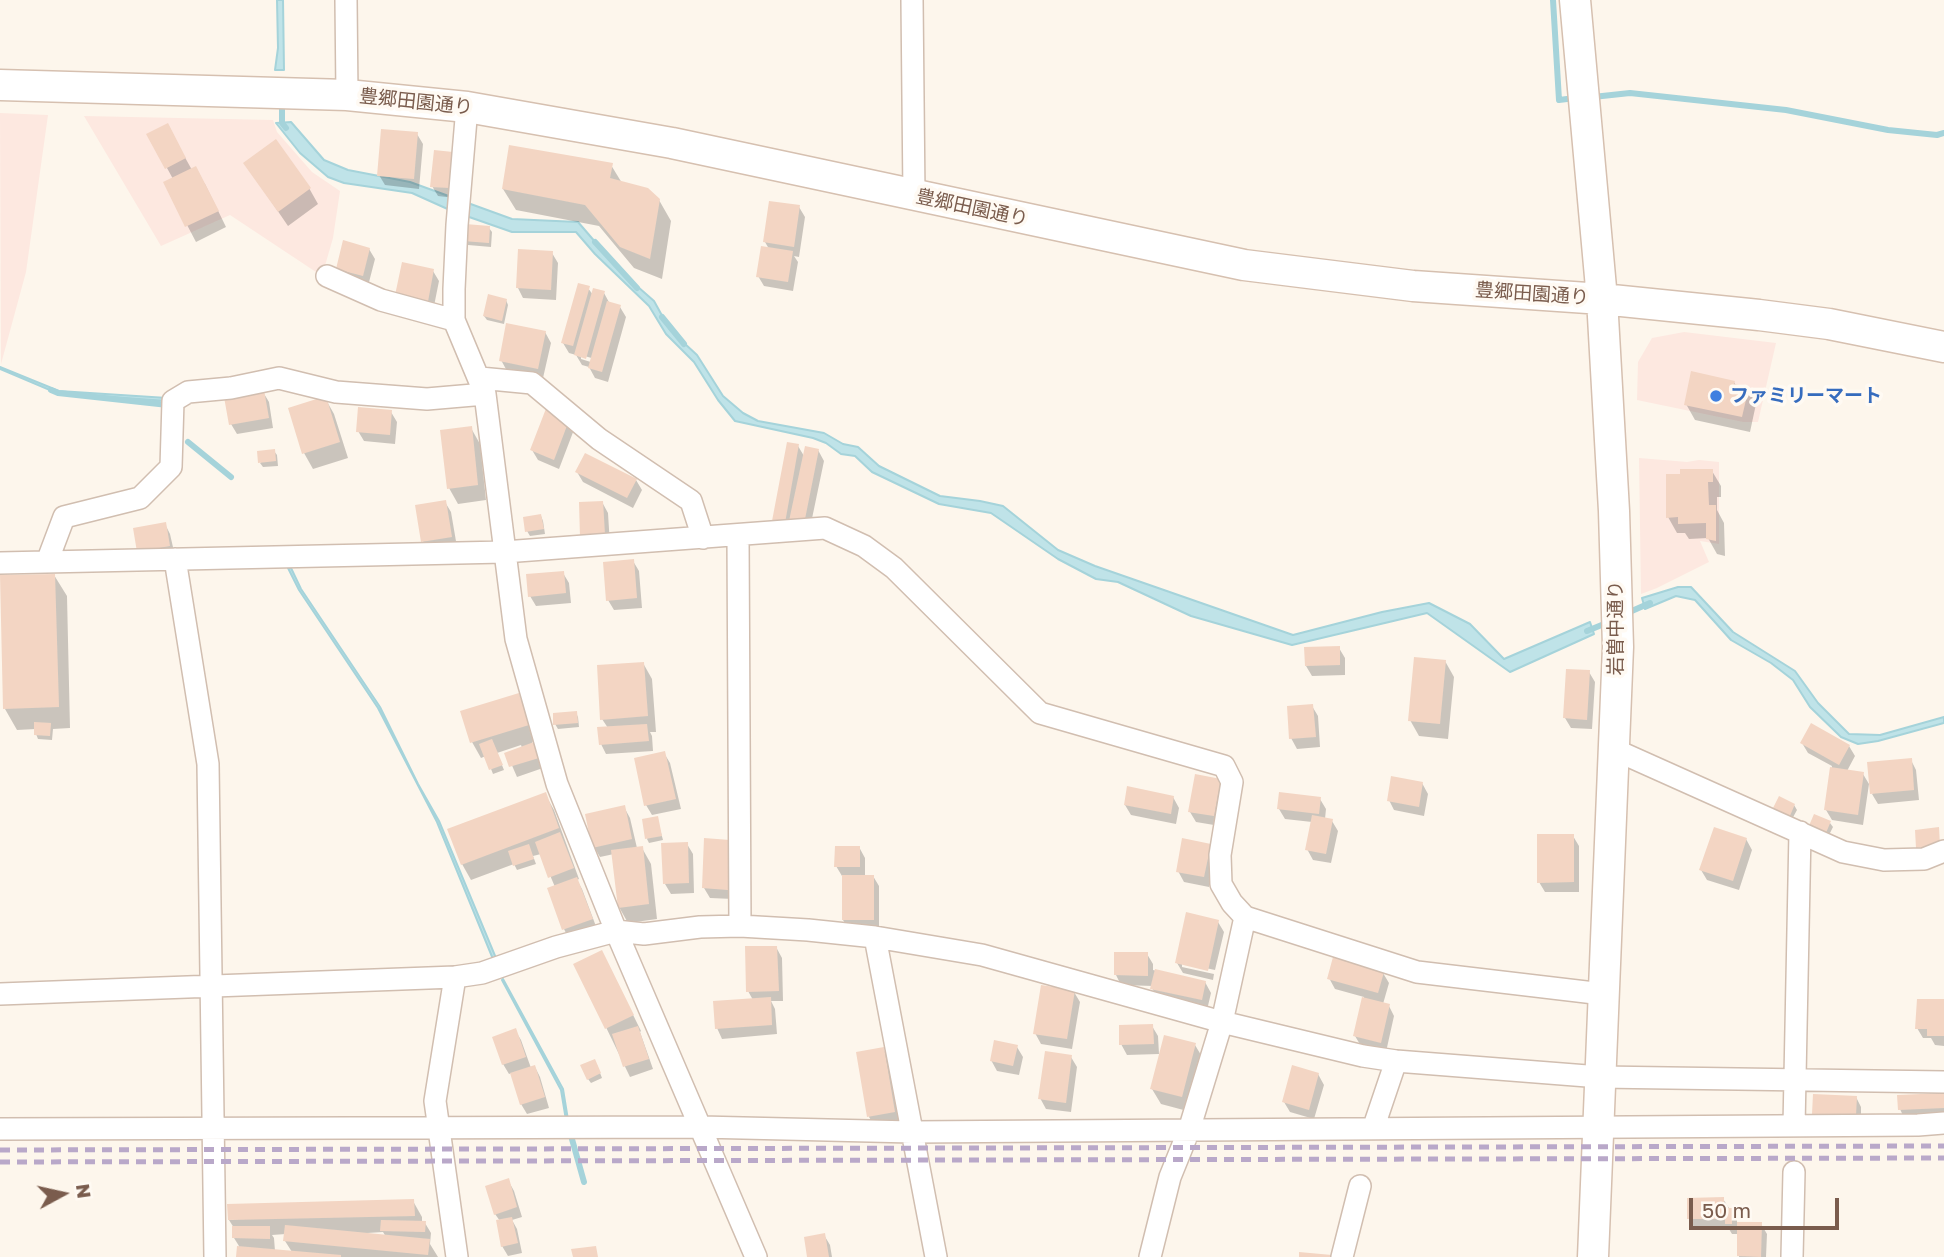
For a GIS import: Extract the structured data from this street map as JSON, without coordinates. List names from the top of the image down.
{
  "streets": {
    "street": ["豊郷田園通り", "岩曽中通り"]
  },
  "crossings": [
    ["豊郷田園通り", "岩曽中通り"]
  ],
  "places": ["ファミリーマート"],
  "scale_bar": "50 m",
  "north": "right"
}
